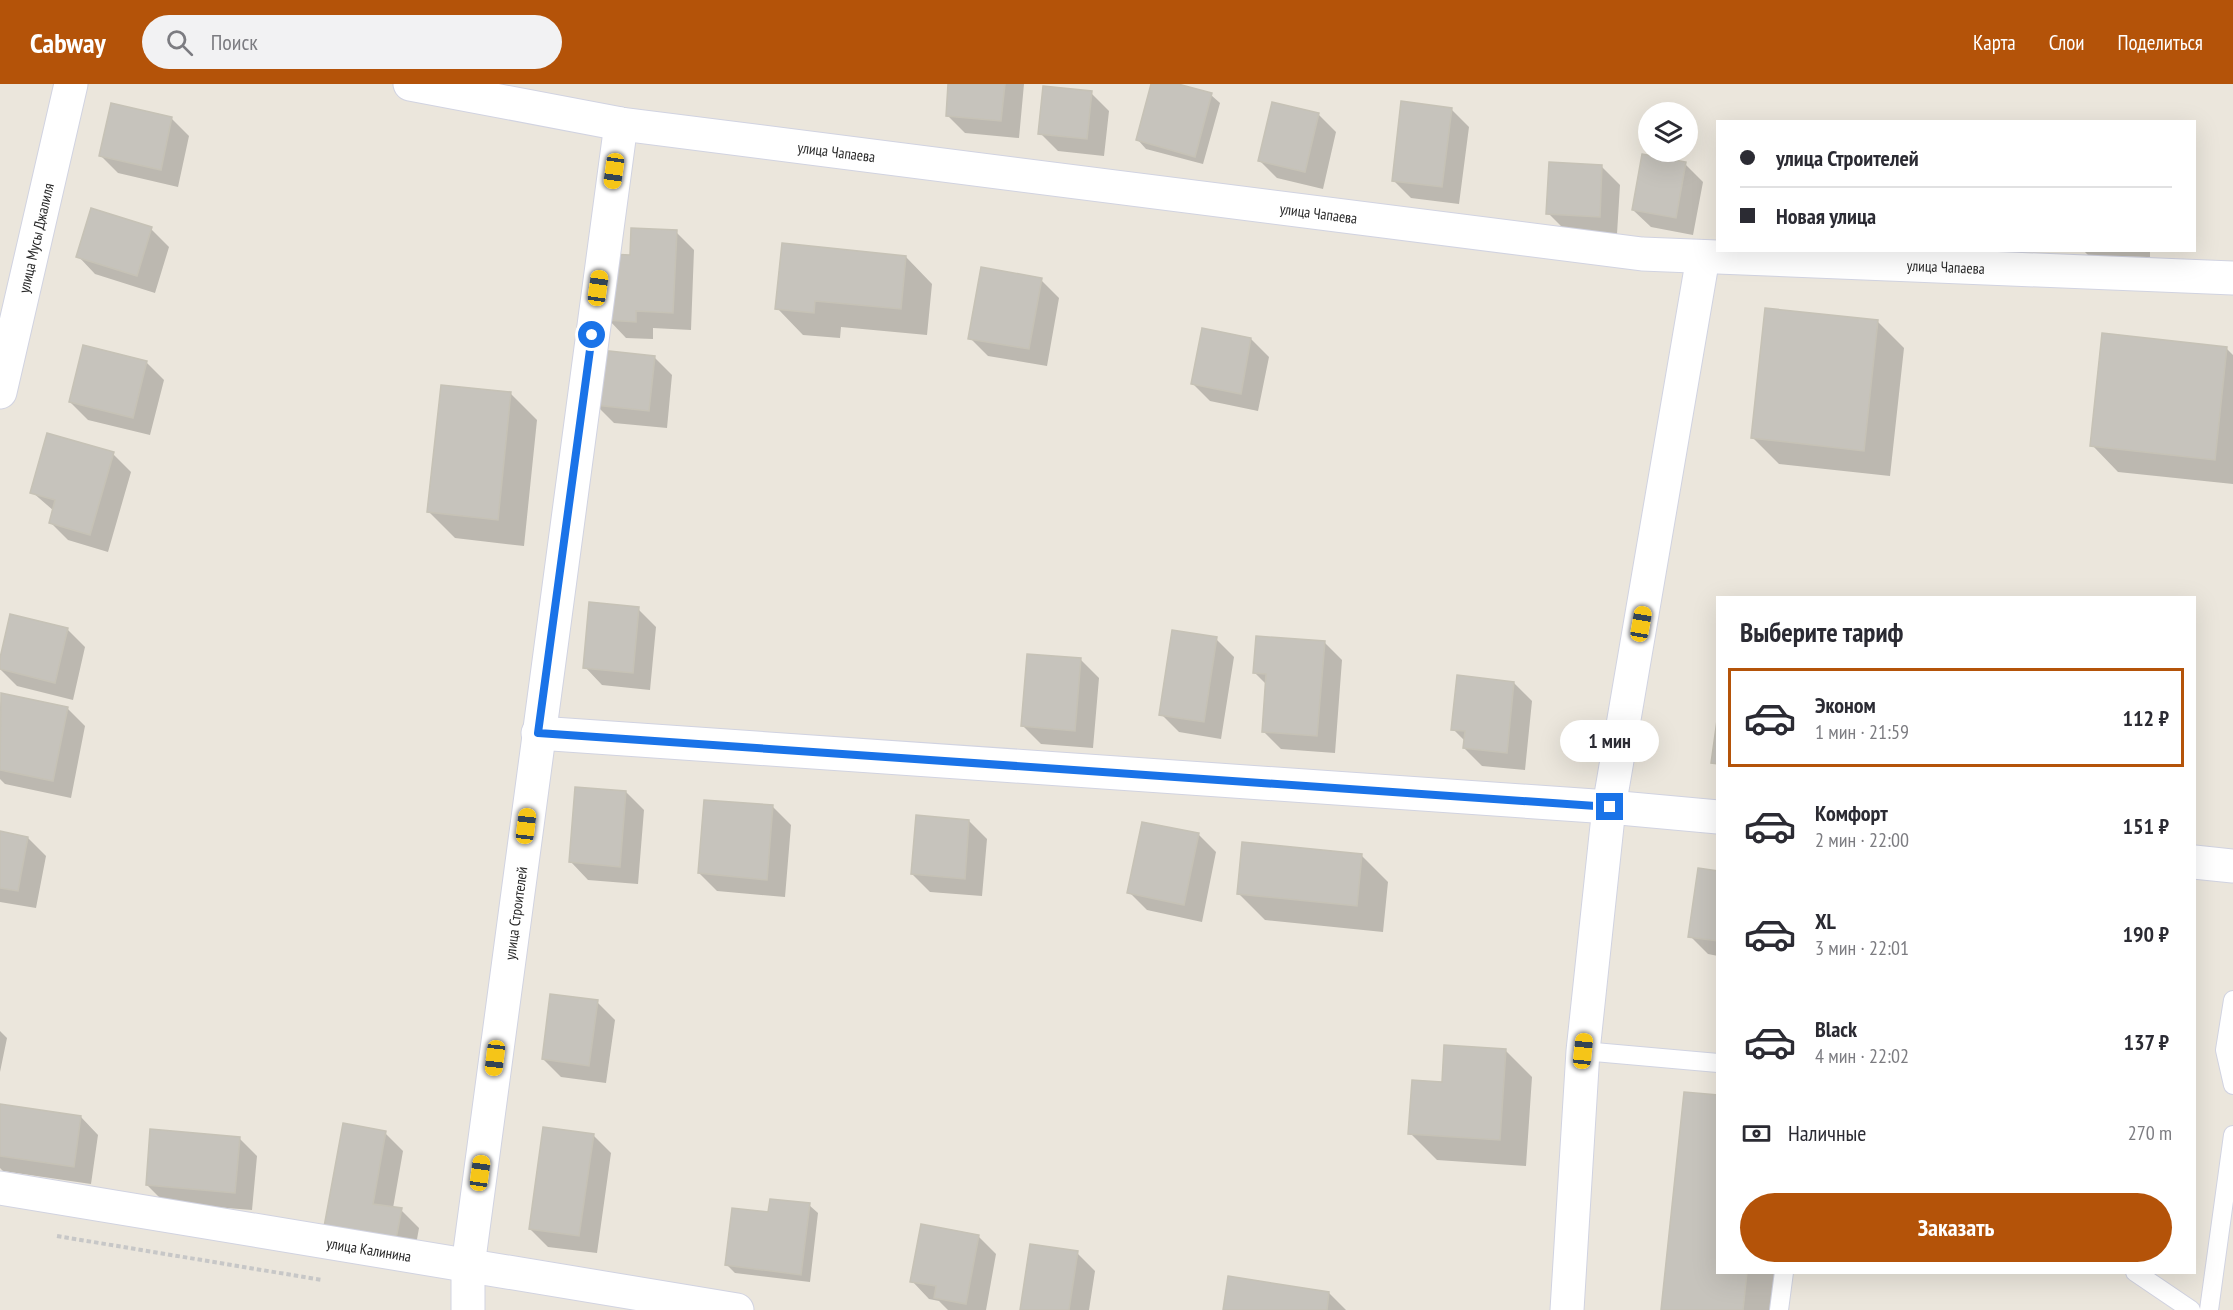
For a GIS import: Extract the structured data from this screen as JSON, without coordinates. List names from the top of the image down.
{
  "streets": {
    "street": [
      "улица Чапаева",
      "улица Мусы Джалиля",
      "улица Строителей",
      "улица Калинина"
    ]
  },
  "crossings": [
    ["улица Чапаева", "улица Строителей"],
    ["улица Строителей", "улица Калинина"]
  ],
  "page": {
    "header": "Cabway",
    "search": "Поиск",
    "nav": ["Карта", "Слои", "Поделиться"],
    "banner": ["улица Строителей", "Новая улица"],
    "heading": "Выберите тариф",
    "list": [
      {
        "name": "Эконом",
        "note": "1 мин · 21:59",
        "value": "112 ₽"
      },
      {
        "name": "Комфорт",
        "note": "2 мин · 22:00",
        "value": "151 ₽"
      },
      {
        "name": "XL",
        "note": "3 мин · 22:01",
        "value": "190 ₽"
      },
      {
        "name": "Black",
        "note": "4 мин · 22:02",
        "value": "137 ₽"
      }
    ],
    "bubble": "1 мин",
    "pay": ["Наличные", "270 m"],
    "buttons": "Заказать"
  }
}
